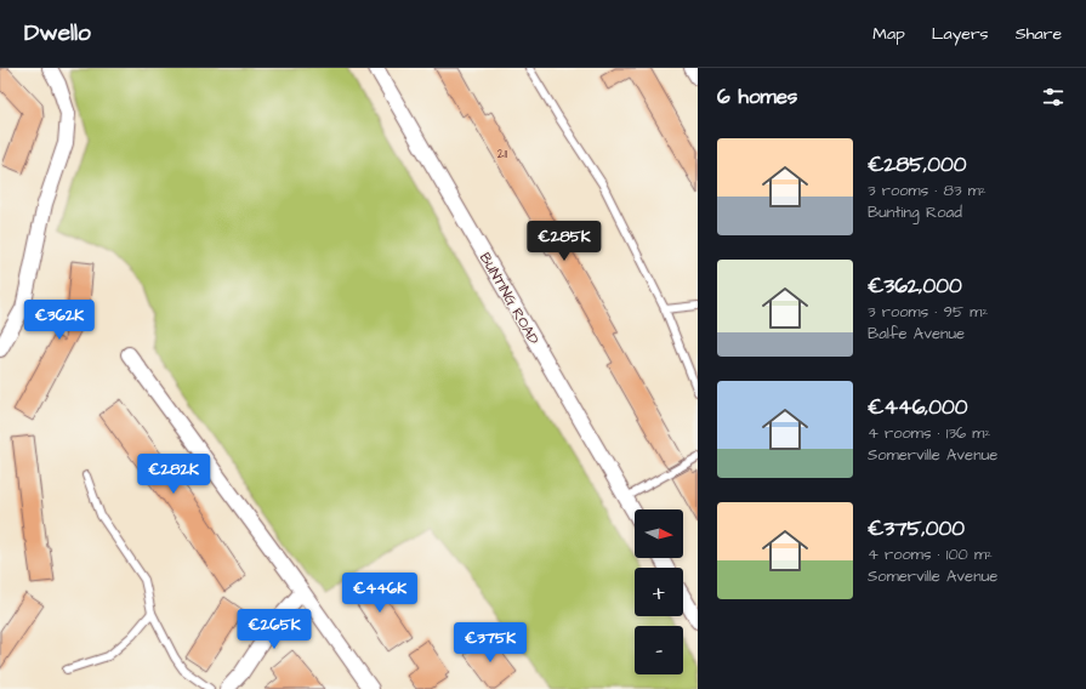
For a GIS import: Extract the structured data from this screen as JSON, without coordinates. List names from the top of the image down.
{
  "streets": {
    "street": ["BUNTING ROAD"]
  },
  "house_numbers": ["211"],
  "north": "right",
  "page": {
    "header": "Dwello",
    "nav": ["Map", "Layers", "Share"],
    "heading": "6 homes",
    "list": [
      {
        "name": "€285,000",
        "note": "3 rooms · 83 m² · Bunting Road"
      },
      {
        "name": "€362,000",
        "note": "3 rooms · 95 m² · Balfe Avenue"
      },
      {
        "name": "€446,000",
        "note": "4 rooms · 136 m² · Somerville Avenue"
      },
      {
        "name": "€375,000",
        "note": "4 rooms · 100 m² · Somerville Avenue"
      }
    ],
    "price": [
      "€285K",
      "€362K",
      "€282K",
      "€446K",
      "€265K",
      "€375K"
    ],
    "map_buttons": ["+", "−"]
  }
}
